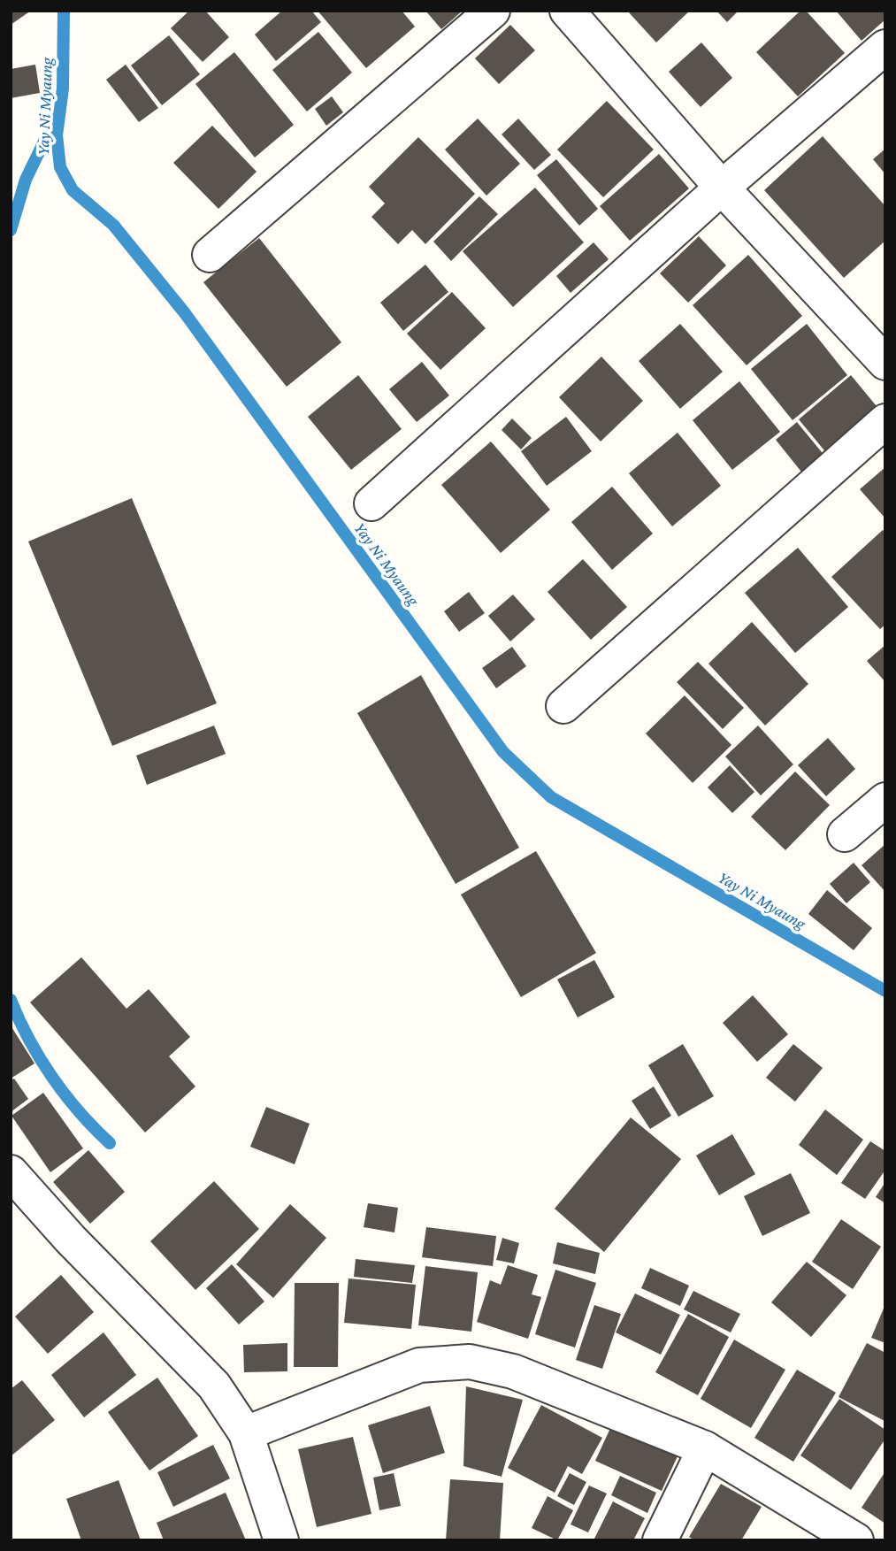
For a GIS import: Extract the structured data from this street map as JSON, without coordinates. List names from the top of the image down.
{
  "water": ["Yay Ni Myaung"]
}
